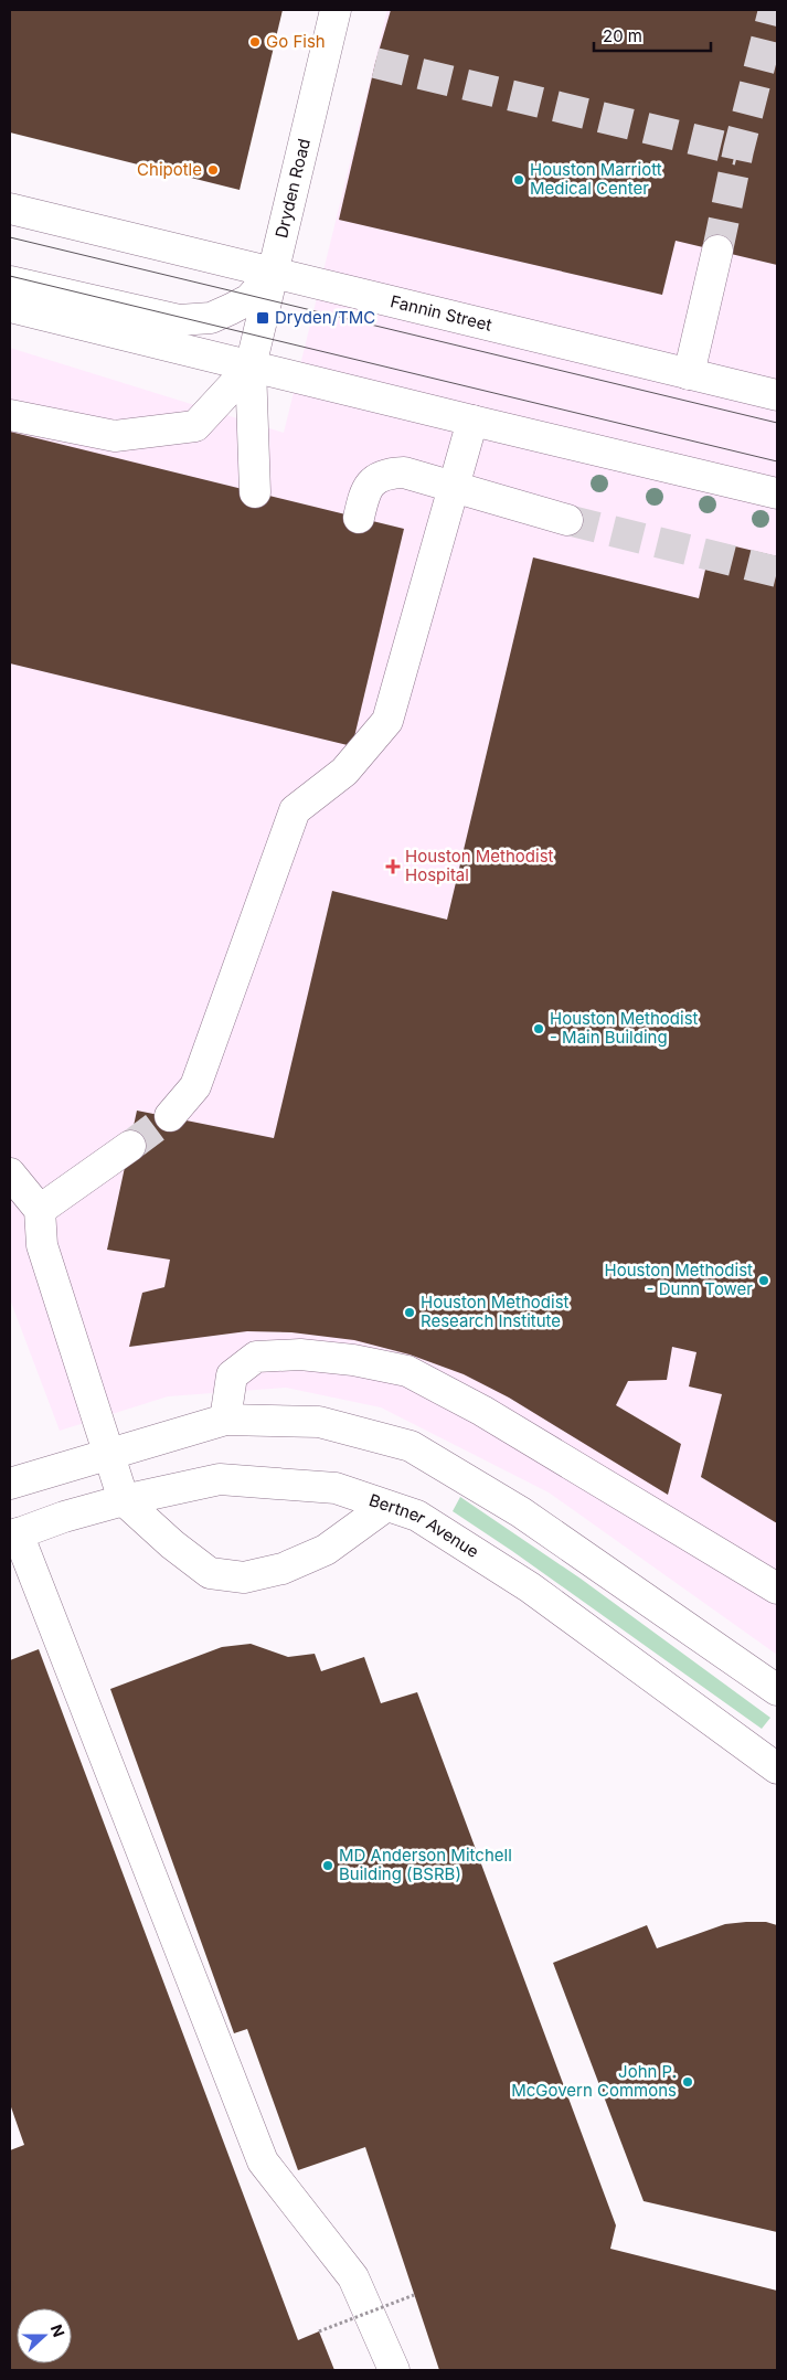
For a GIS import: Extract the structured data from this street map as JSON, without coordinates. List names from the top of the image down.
{
  "streets": {
    "street": ["Dryden Road", "Fannin Street", "Bertner Avenue"]
  },
  "crossings": [
    ["Dryden Road", "Fannin Street"]
  ],
  "places": {
    "other": [
      "Go Fish",
      "Chipotle",
      "Houston Marriott Medical Center",
      "Houston Methodist - Main Building",
      "Houston Methodist - Dunn Tower",
      "Houston Methodist Research Institute",
      "MD Anderson Mitchell Building (BSRB)",
      "John P. McGovern Commons"
    ],
    "transit": ["Dryden/TMC"],
    "health": ["Houston Methodist Hospital"]
  },
  "scale_bar": "20 m",
  "north": "right"
}
